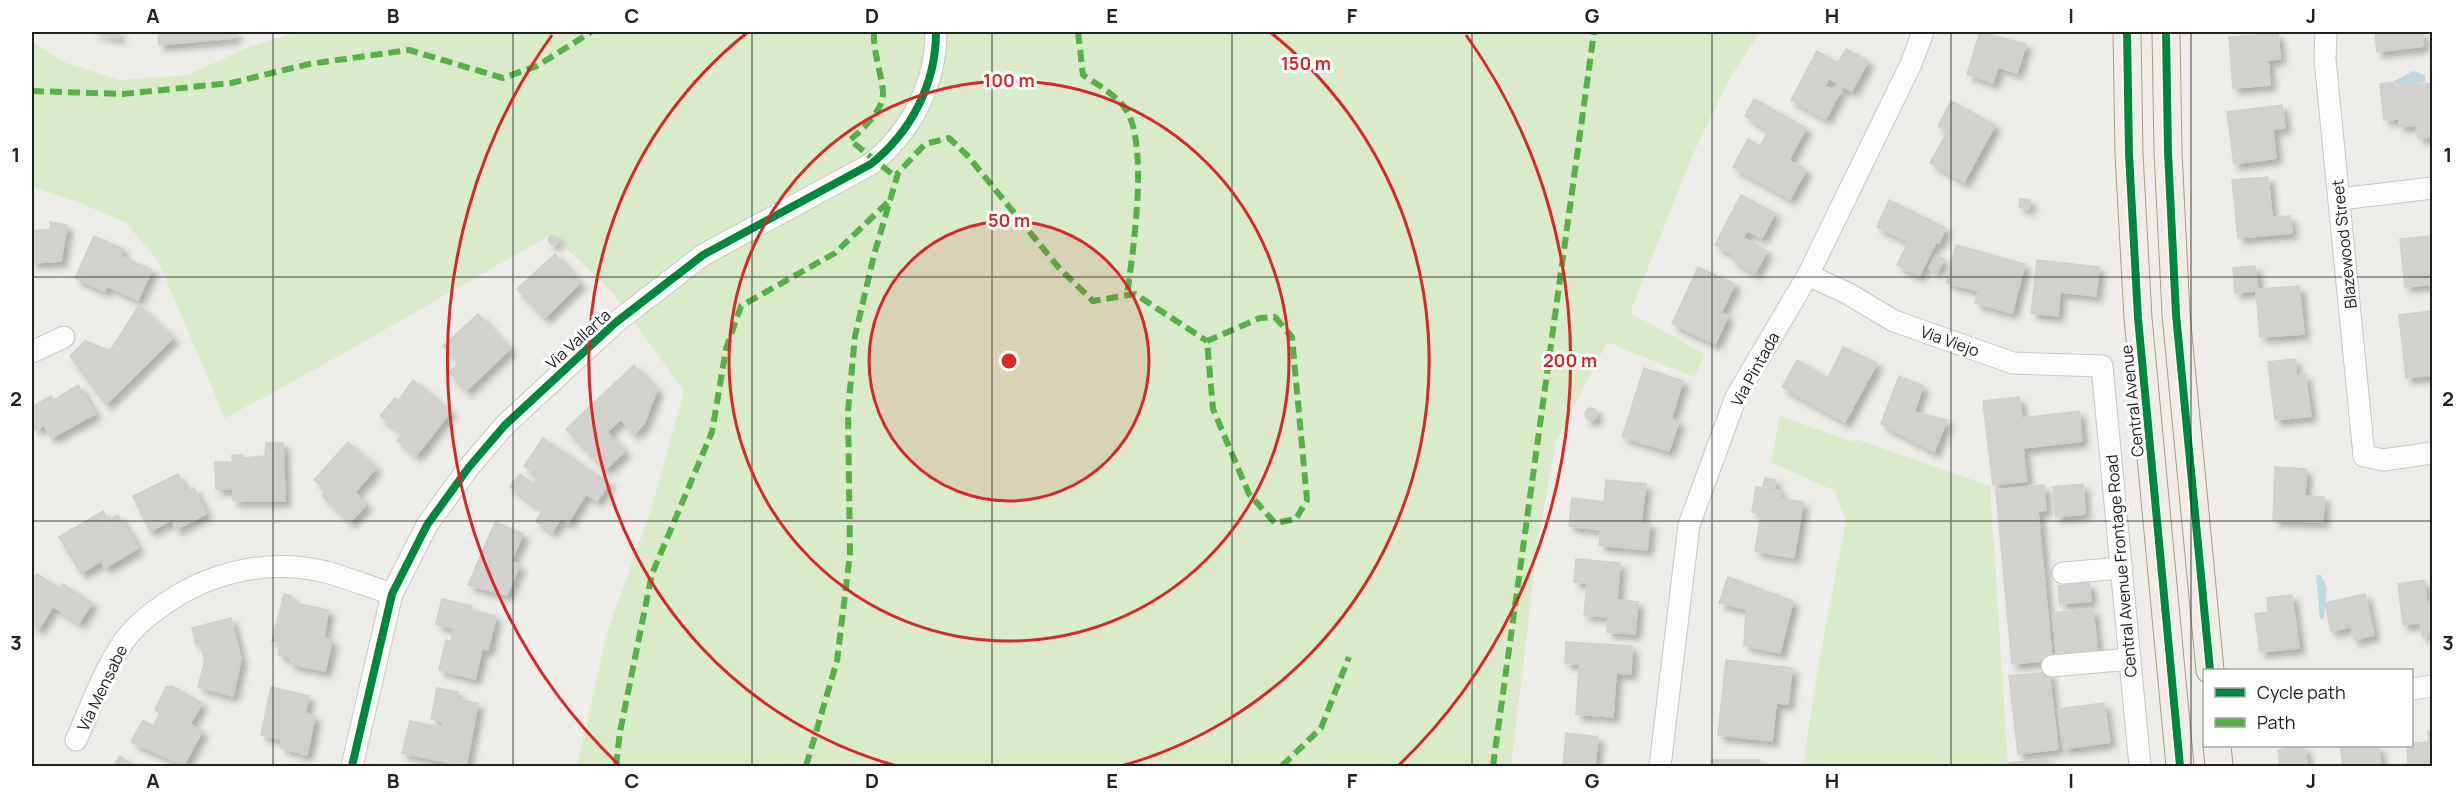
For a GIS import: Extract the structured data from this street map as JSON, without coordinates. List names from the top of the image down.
{
  "streets": {
    "main road": ["Central Avenue"],
    "street": [
      "Blazewood Street",
      "Via Vallarta",
      "Via Viejo",
      "Via Pintada",
      "Central Avenue Frontage Road",
      "Via Mensabe"
    ]
  },
  "crossings": [
    ["Via Vallarta", "Via Mensabe"],
    ["Via Viejo", "Via Pintada"],
    ["Via Viejo", "Central Avenue Frontage Road"]
  ],
  "legend": ["Cycle path", "Path"],
  "grid": {
    "columns": [
      "A",
      "B",
      "C",
      "D",
      "E",
      "F",
      "G",
      "H",
      "I",
      "J"
    ],
    "rows": ["1", "2", "3"]
  },
  "rings": [
    "150 m",
    "100 m",
    "50 m",
    "200 m"
  ]
}
